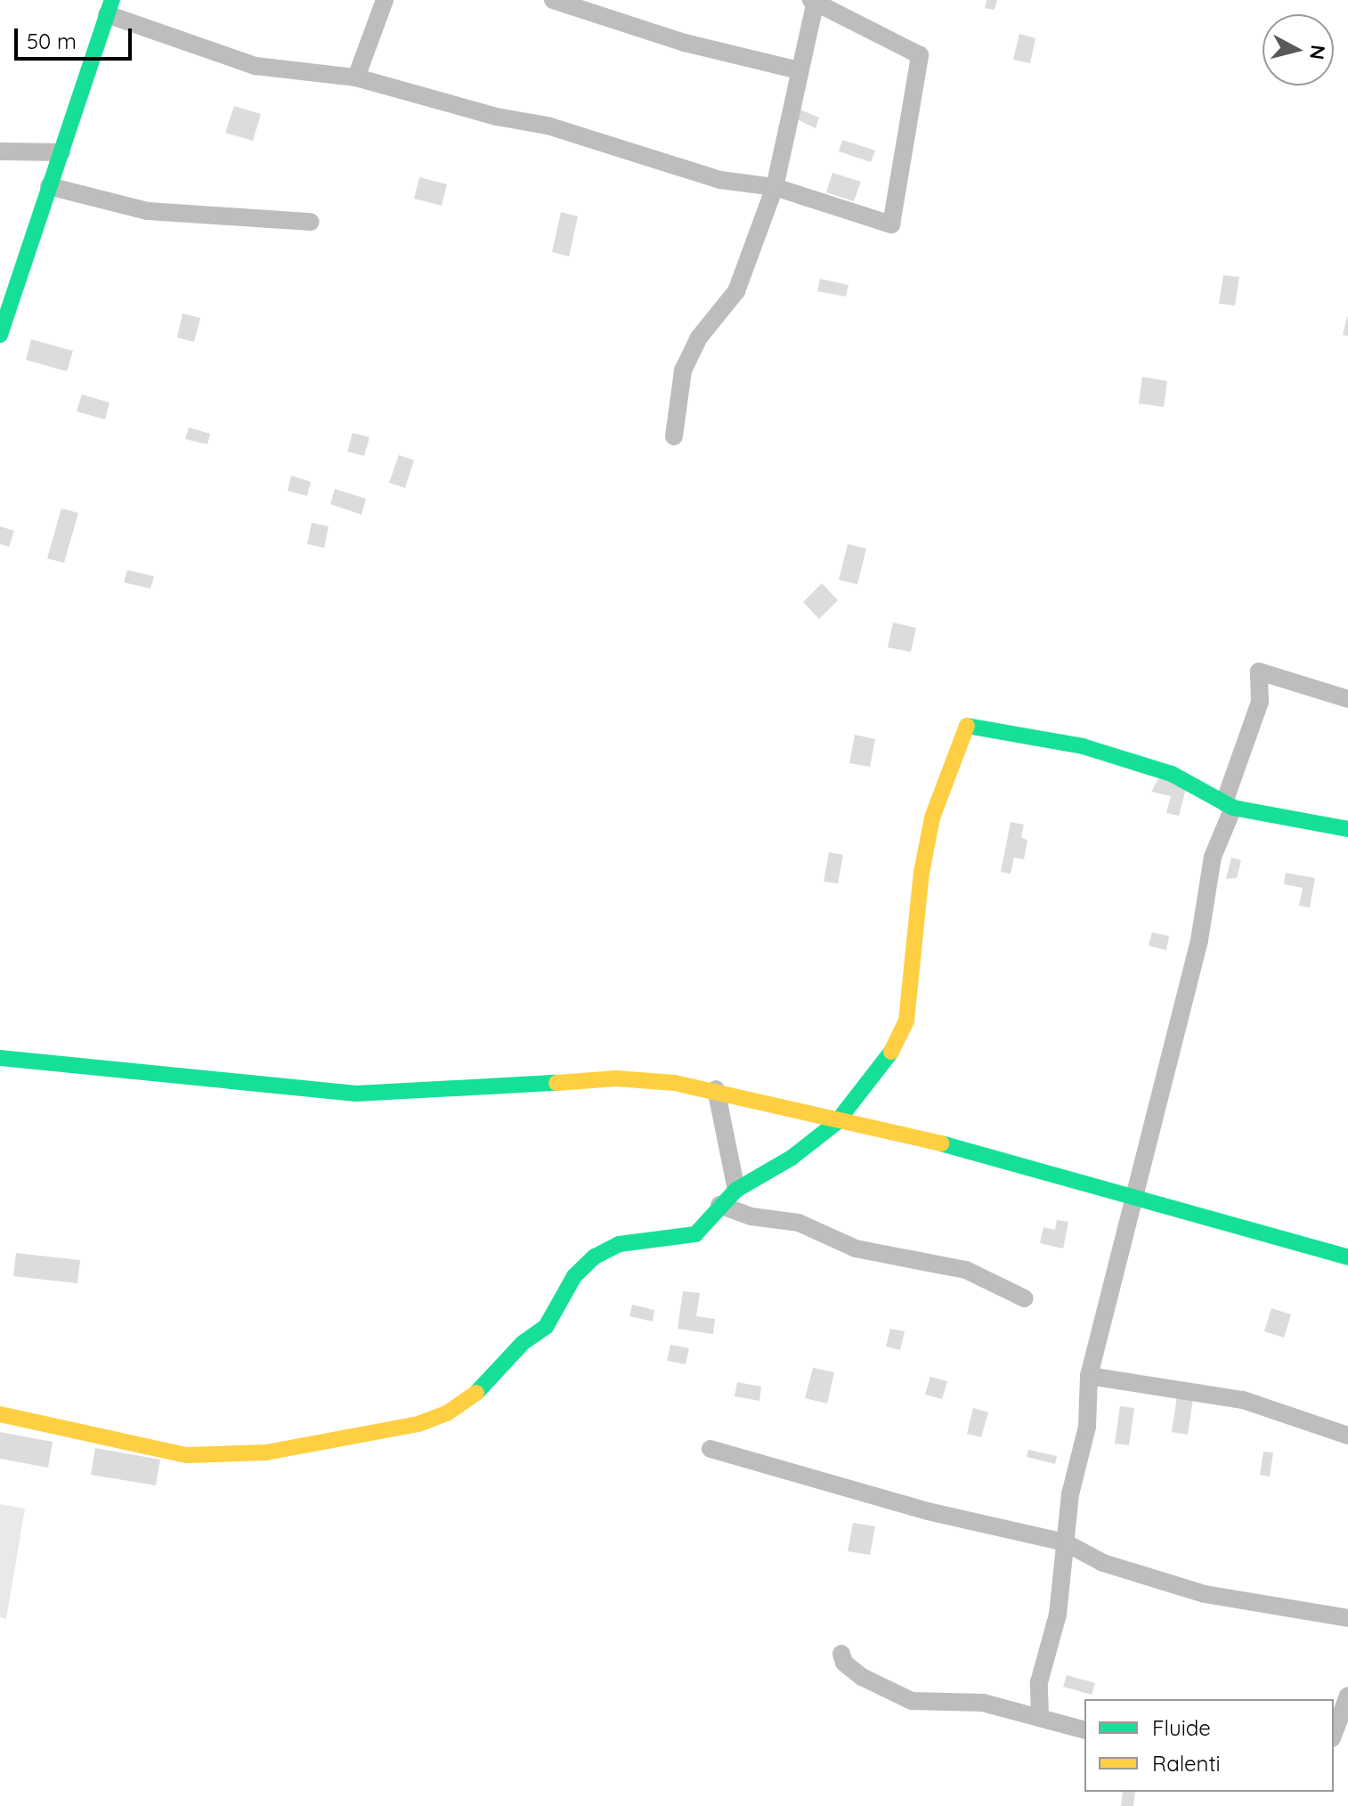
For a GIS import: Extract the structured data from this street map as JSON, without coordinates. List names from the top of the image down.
{
  "legend": ["Fluide", "Ralenti"],
  "scale_bar": "50 m",
  "north": "right"
}
